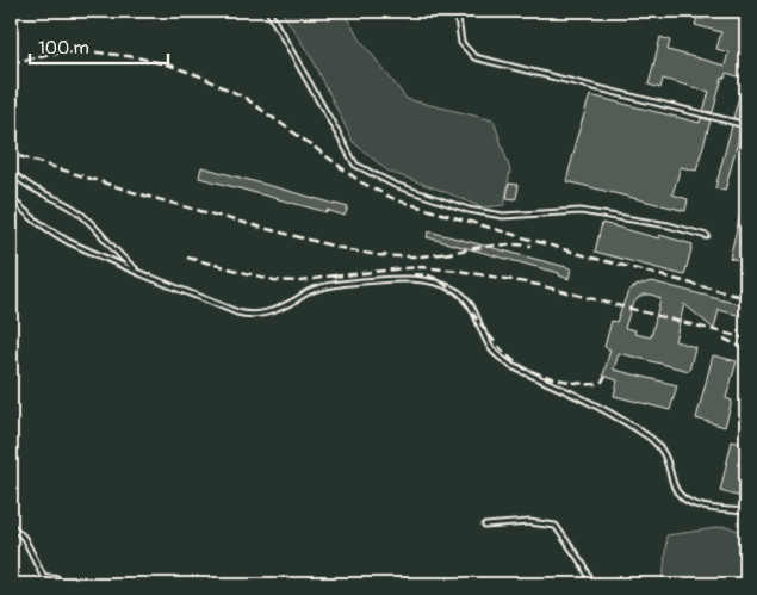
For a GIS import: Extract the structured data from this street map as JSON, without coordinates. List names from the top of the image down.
{
  "scale_bar": "100 m"
}
